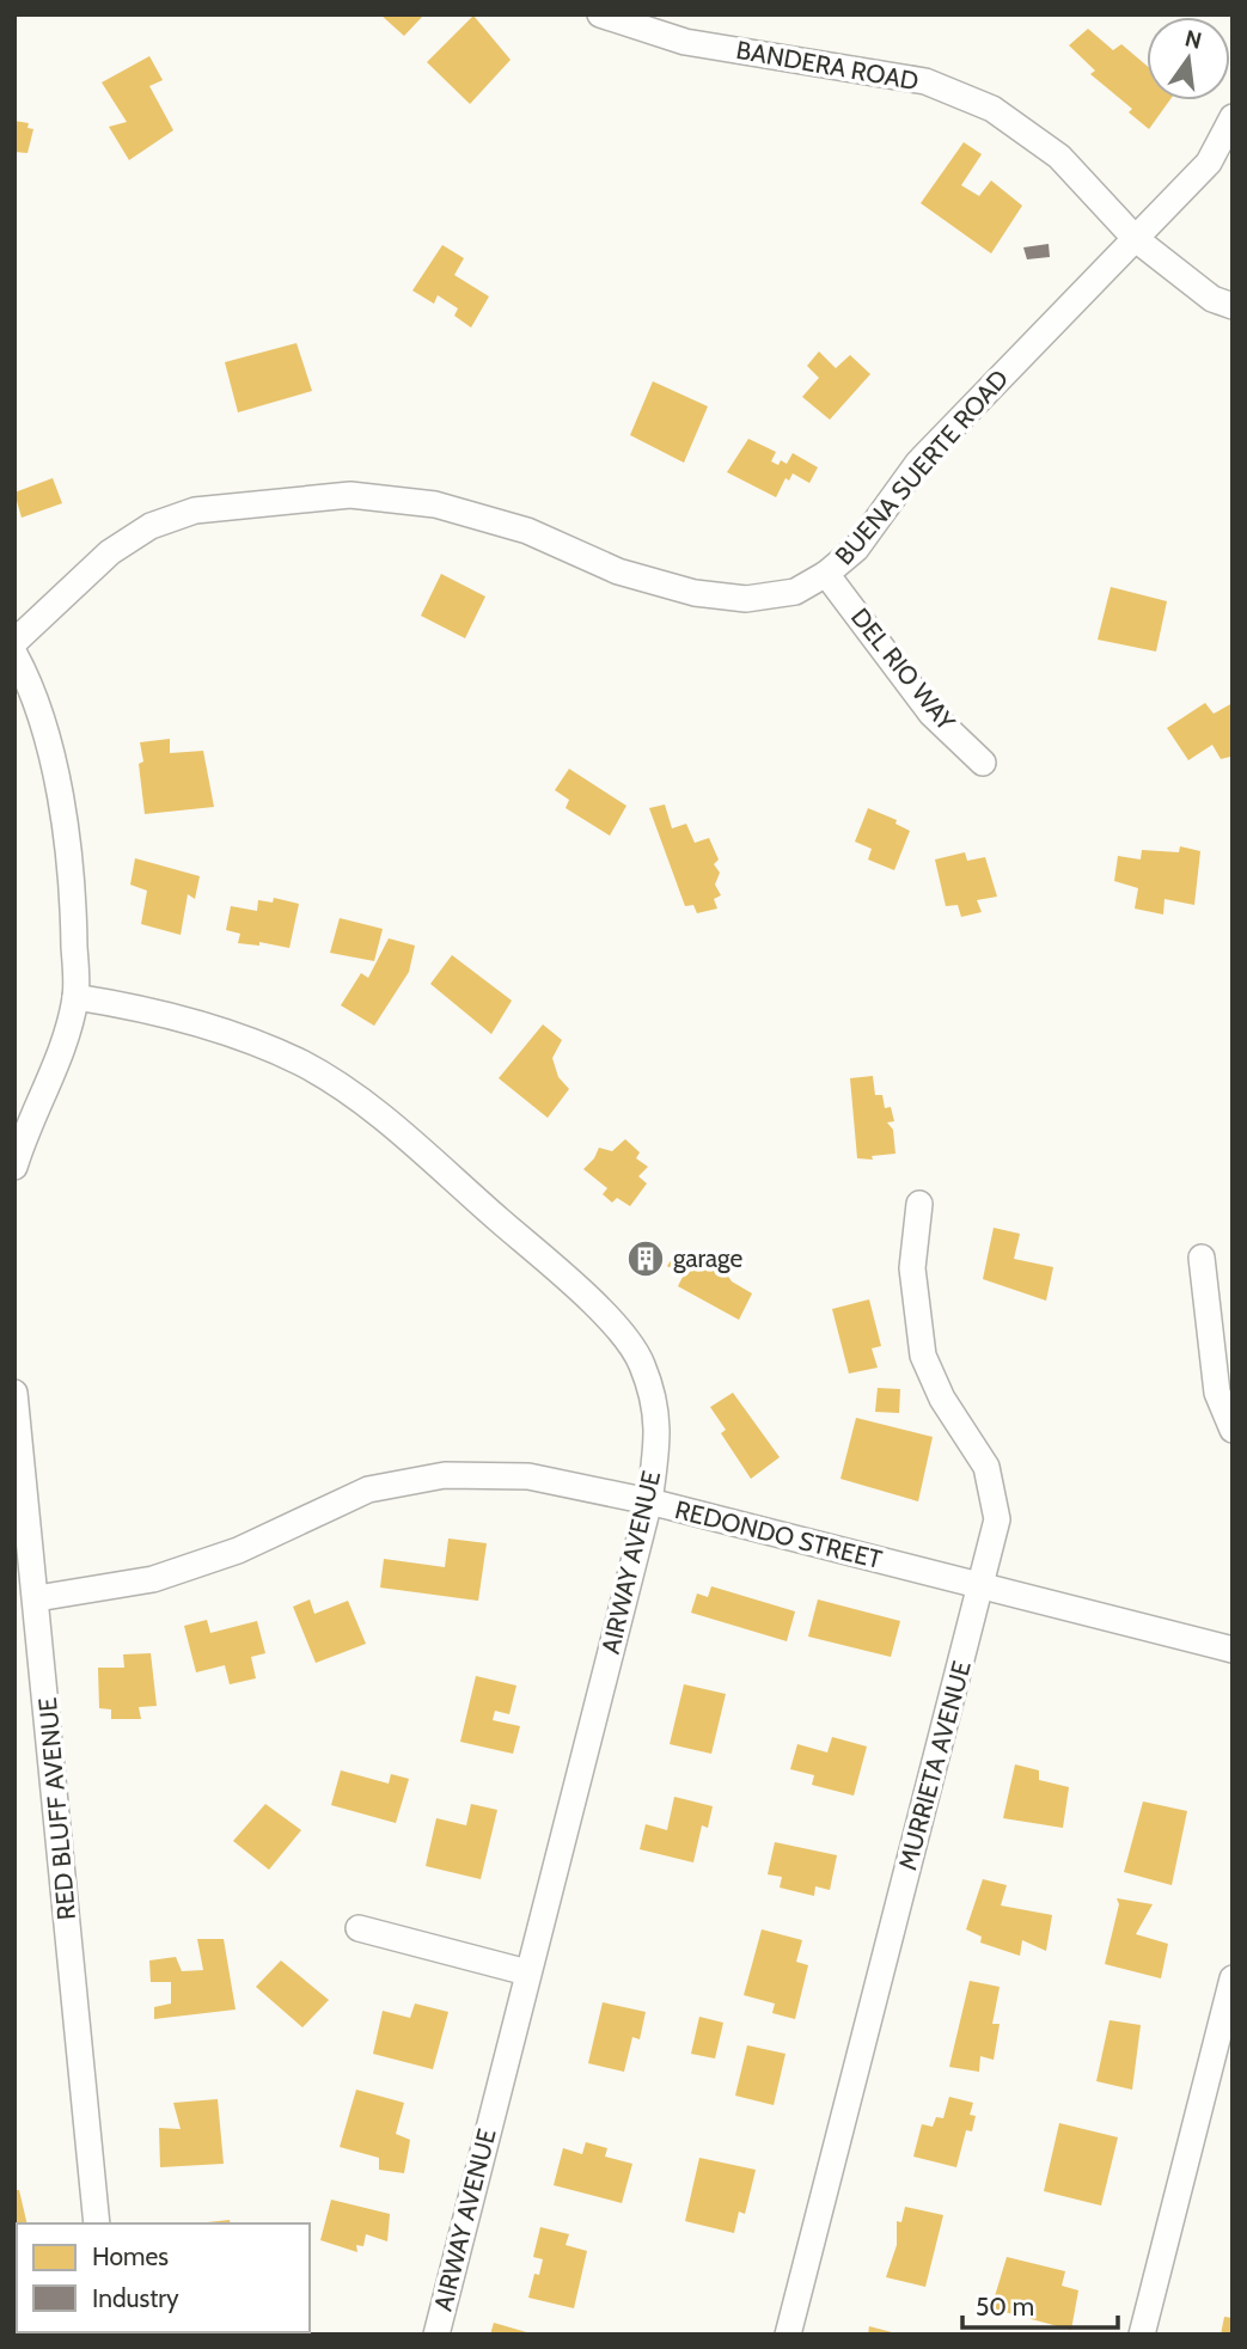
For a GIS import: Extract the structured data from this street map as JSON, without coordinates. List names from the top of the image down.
{
  "streets": {
    "street": [
      "BANDERA ROAD",
      "BUENA SUERTE ROAD",
      "DEL RIO WAY",
      "REDONDO STREET",
      "AIRWAY AVENUE",
      "MURRIETA AVENUE",
      "RED BLUFF AVENUE"
    ]
  },
  "crossings": [
    ["BANDERA ROAD", "BUENA SUERTE ROAD"],
    ["BUENA SUERTE ROAD", "DEL RIO WAY"],
    ["REDONDO STREET", "AIRWAY AVENUE"],
    ["REDONDO STREET", "MURRIETA AVENUE"],
    ["REDONDO STREET", "RED BLUFF AVENUE"]
  ],
  "places": {
    "building": ["garage"]
  },
  "legend": ["Homes", "Industry"],
  "scale_bar": "50 m",
  "north": "top"
}
